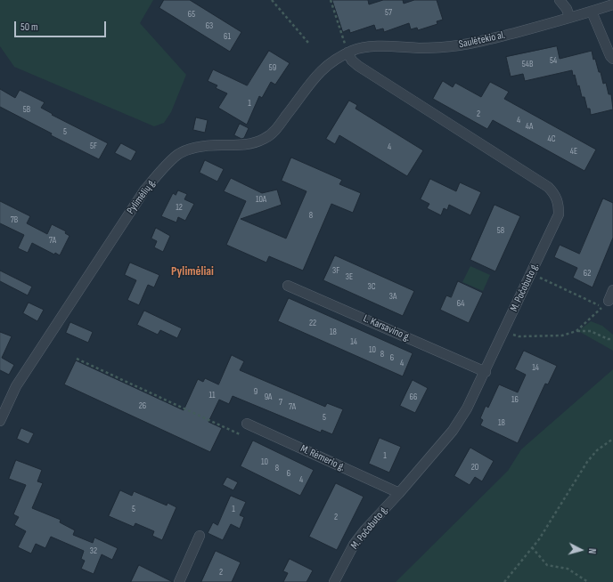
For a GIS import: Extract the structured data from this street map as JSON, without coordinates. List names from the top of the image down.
{
  "streets": {
    "street": [
      "Saulėtekio al.",
      "Pylimėlių g.",
      "M. Počobuto g.",
      "L. Karsavino g.",
      "M. Rėmerio g."
    ]
  },
  "crossings": [
    ["Saulėtekio al.", "Pylimėlių g."],
    ["Saulėtekio al.", "M. Počobuto g."],
    ["Pylimėlių g.", "M. Počobuto g."],
    ["M. Počobuto g.", "L. Karsavino g."],
    ["M. Počobuto g.", "M. Rėmerio g."]
  ],
  "districts": ["Pylimėliai"],
  "house_numbers": [
    "57",
    "65",
    "63",
    "61",
    "54",
    "54B",
    "59",
    "1",
    "5B",
    "2",
    "4",
    "4A",
    "5",
    "4C",
    "5F",
    "4",
    "4E",
    "10A",
    "12",
    "8",
    "7B",
    "58",
    "7A",
    "3F",
    "62",
    "3E",
    "3C",
    "3A",
    "64",
    "22",
    "18",
    "14",
    "10",
    "8",
    "6",
    "4",
    "14",
    "9",
    "11",
    "9A",
    "66",
    "16",
    "7",
    "26",
    "7A",
    "5",
    "18",
    "1",
    "10",
    "20",
    "8",
    "6",
    "4",
    "5",
    "1",
    "2",
    "32",
    "2"
  ],
  "scale_bar": "50 m",
  "north": "right"
}
